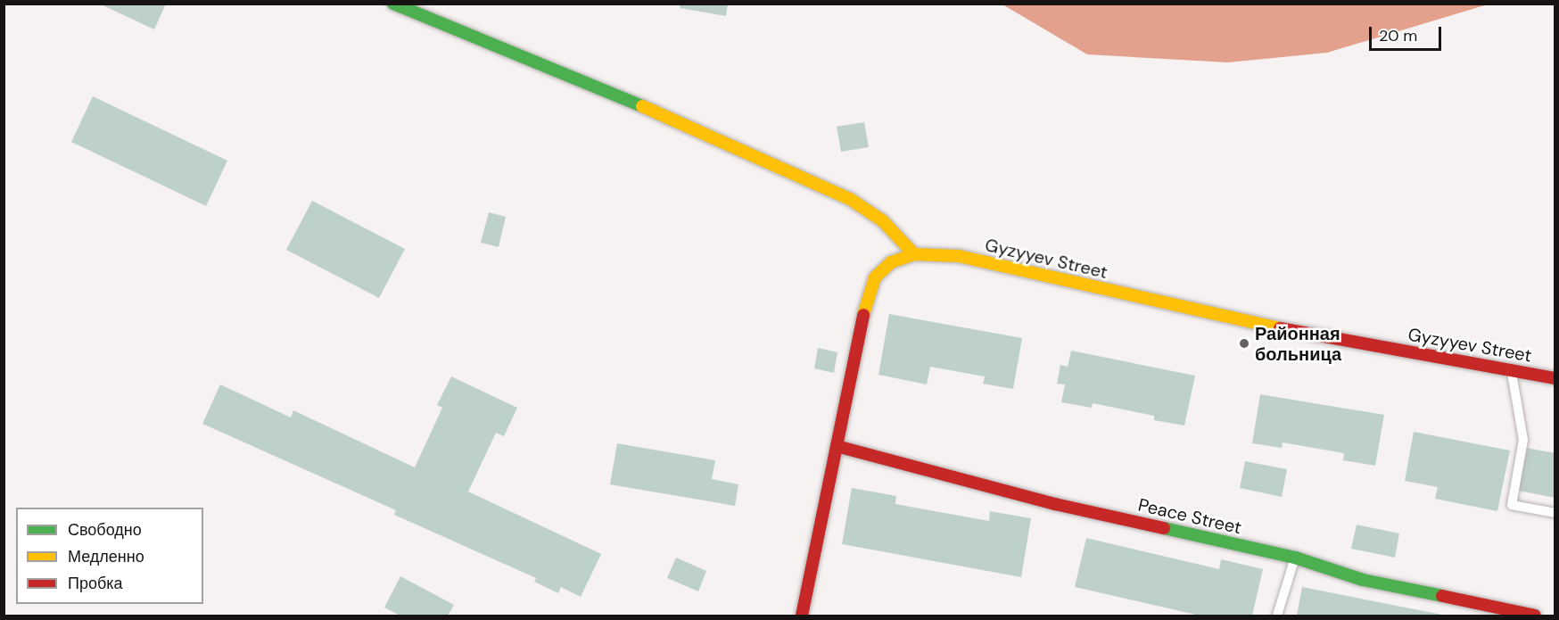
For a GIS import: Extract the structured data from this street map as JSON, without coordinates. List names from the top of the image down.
{
  "streets": {
    "street": ["Gyzyyev Street", "Peace Street"]
  },
  "crossings": [
    ["Gyzyyev Street", "Peace Street"]
  ],
  "places": ["Районная больница"],
  "legend": ["Свободно", "Медленно", "Пробка"],
  "scale_bar": "20 m"
}
